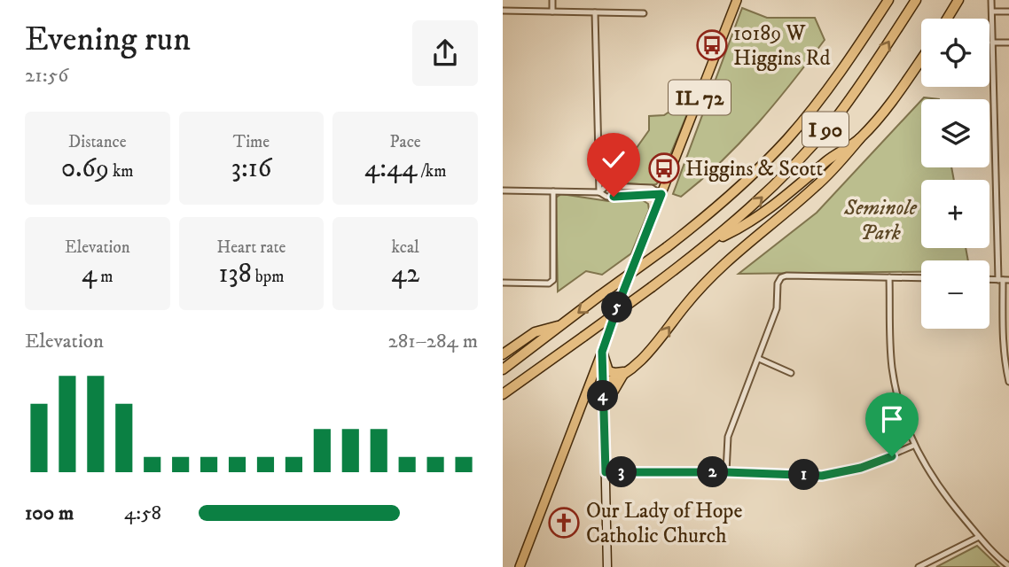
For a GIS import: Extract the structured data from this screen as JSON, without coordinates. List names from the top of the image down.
{
  "streets": {
    "highway": ["I 90"],
    "main road": ["IL 72"]
  },
  "parks": ["Seminole Park"],
  "places": {
    "bus stop": ["10189 W Higgins Rd", "Higgins & Scott"],
    "church": ["Our Lady of Hope Catholic Church"]
  },
  "page": {
    "heading": ["Evening run", "21:56"],
    "map_buttons": ["+", "−"],
    "stats": [
      ["Distance", "0.69 km"],
      ["Time", "3:16"],
      ["Pace", "4:44 /km"],
      ["Elevation", "4 m"],
      ["Heart rate", "138 bpm"],
      ["kcal", "42"]
    ],
    "pins": [
      "5",
      "4",
      "2",
      "3",
      "1"
    ],
    "chart": ["Elevation", "281–284 m"],
    "list": [
      {
        "name": "100 m",
        "note": "4:58"
      }
    ]
  }
}
